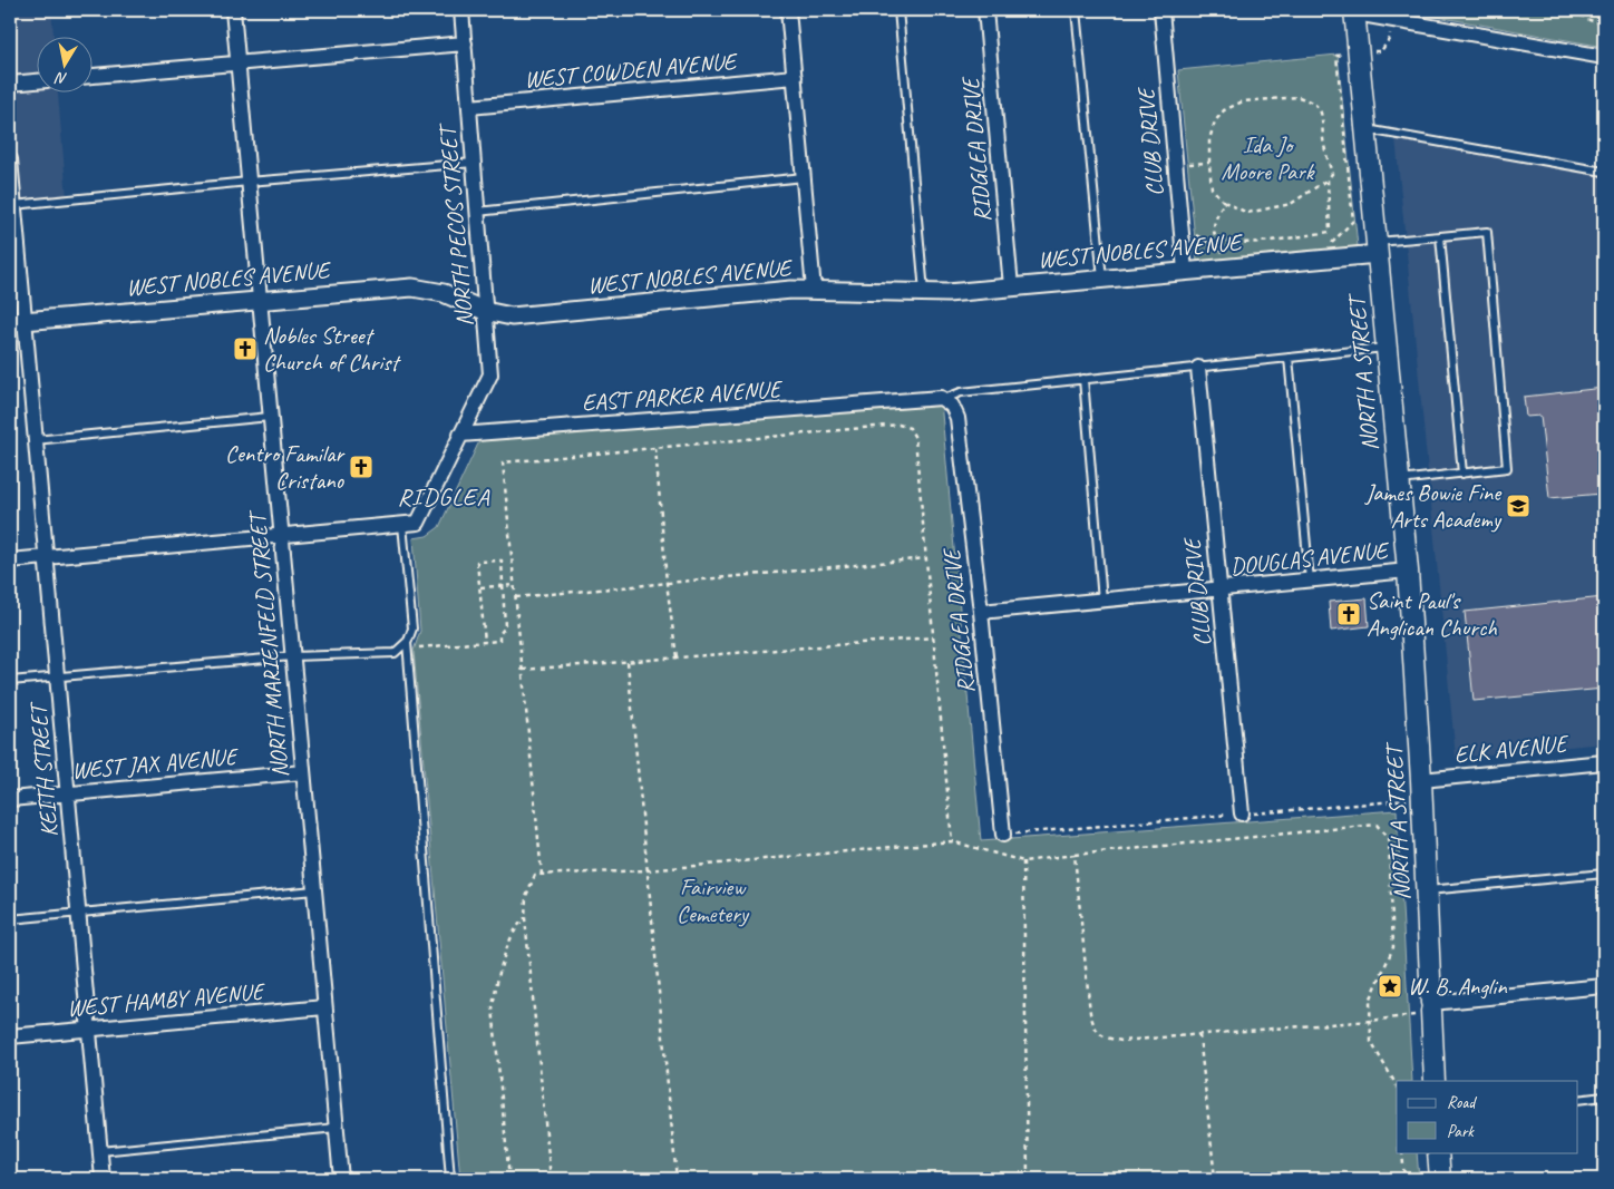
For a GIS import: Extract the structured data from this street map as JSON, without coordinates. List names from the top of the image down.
{
  "streets": {
    "main road": ["NORTH A STREET"],
    "street": [
      "WEST COWDEN AVENUE",
      "CLUB DRIVE",
      "RIDGLEA DRIVE",
      "NORTH PECOS STREET",
      "WEST NOBLES AVENUE",
      "EAST PARKER AVENUE",
      "DOUGLAS AVENUE",
      "NORTH MARIENFELD STREET",
      "ELK AVENUE",
      "WEST JAX AVENUE",
      "KEITH STREET",
      "WEST HAMBY AVENUE"
    ]
  },
  "crossings": [
    ["WEST COWDEN AVENUE", "NORTH PECOS STREET"],
    ["CLUB DRIVE", "WEST NOBLES AVENUE"],
    ["CLUB DRIVE", "DOUGLAS AVENUE"],
    ["RIDGLEA DRIVE", "WEST NOBLES AVENUE"],
    ["RIDGLEA DRIVE", "EAST PARKER AVENUE"],
    ["RIDGLEA DRIVE", "DOUGLAS AVENUE"],
    ["NORTH PECOS STREET", "WEST NOBLES AVENUE"],
    ["NORTH PECOS STREET", "EAST PARKER AVENUE"],
    ["WEST NOBLES AVENUE", "NORTH A STREET"],
    ["WEST NOBLES AVENUE", "NORTH MARIENFELD STREET"],
    ["WEST NOBLES AVENUE", "KEITH STREET"],
    ["NORTH A STREET", "DOUGLAS AVENUE"],
    ["NORTH A STREET", "ELK AVENUE"],
    ["NORTH MARIENFELD STREET", "WEST JAX AVENUE"],
    ["NORTH MARIENFELD STREET", "WEST HAMBY AVENUE"],
    ["WEST JAX AVENUE", "KEITH STREET"],
    ["KEITH STREET", "WEST HAMBY AVENUE"]
  ],
  "districts": ["RIDGLEA"],
  "parks": ["Ida Jo Moore Park", "Fairview Cemetery"],
  "places": {
    "church": ["Nobles Street Church of Christ", "Centro Familar Cristano", "Saint Paul's Anglican Church"],
    "school or university": ["James Bowie Fine Arts Academy"],
    "place": ["W. B. Anglin"]
  },
  "legend": ["Road", "Park"],
  "north": "bottom"
}
